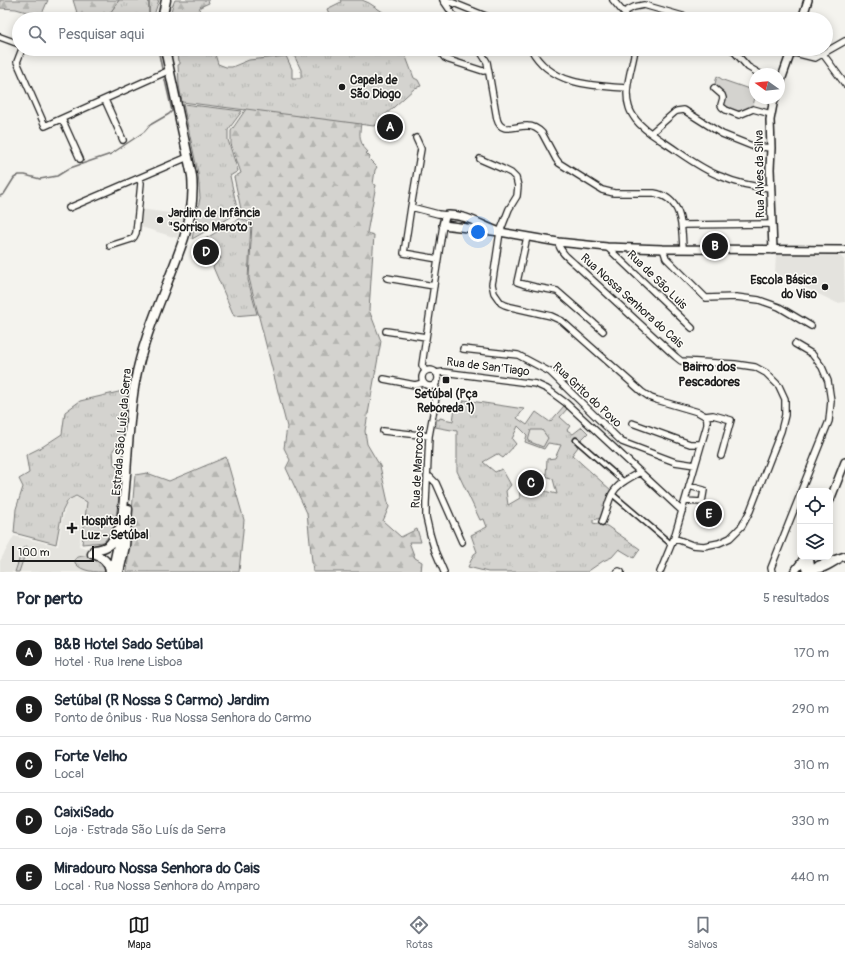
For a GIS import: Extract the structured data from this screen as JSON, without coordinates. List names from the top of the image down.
{
  "streets": {
    "main road": ["Estrada São Luís da Serra"],
    "street": [
      "Rua Alves da Silva",
      "Rua de São Luis",
      "Rua Nossa Senhora do Cais",
      "Rua de San'Tiago",
      "Rua Grito do Povo",
      "Rua de Marrocos"
    ]
  },
  "crossings": [
    ["Rua de San'Tiago", "Rua de Marrocos"]
  ],
  "districts": ["Bairro dos Pescadores"],
  "places": {
    "other": ["Capela de São Diogo", "Jardim de Infância \"Sorriso Maroto\"", "Escola Básica do Viso"],
    "transit": ["Setúbal (Pça Reboreda 1)"],
    "health": ["Hospital da Luz - Setúbal"]
  },
  "scale_bar": "100 m",
  "north": "left",
  "page": {
    "search": "Pesquisar aqui",
    "pins": [
      "A",
      "B",
      "D",
      "C",
      "E"
    ],
    "scale": "100 m",
    "heading": ["Por perto", "5 resultados"],
    "list": [
      {
        "mark": "A",
        "name": "B&B Hotel Sado Setúbal",
        "note": "Hotel · Rua Irene Lisboa",
        "value": "170 m"
      },
      {
        "mark": "B",
        "name": "Setúbal (R Nossa S Carmo) Jardim",
        "note": "Ponto de ônibus · Rua Nossa Senhora do Carmo",
        "value": "290 m"
      },
      {
        "mark": "C",
        "name": "Forte Velho",
        "note": "Local",
        "value": "310 m"
      },
      {
        "mark": "D",
        "name": "CaixiSado",
        "note": "Loja · Estrada São Luís da Serra",
        "value": "330 m"
      },
      {
        "mark": "E",
        "name": "Miradouro Nossa Senhora do Cais",
        "note": "Local · Rua Nossa Senhora do Amparo",
        "value": "440 m"
      }
    ],
    "nav": ["Mapa", "Rotas", "Salvos"]
  }
}
